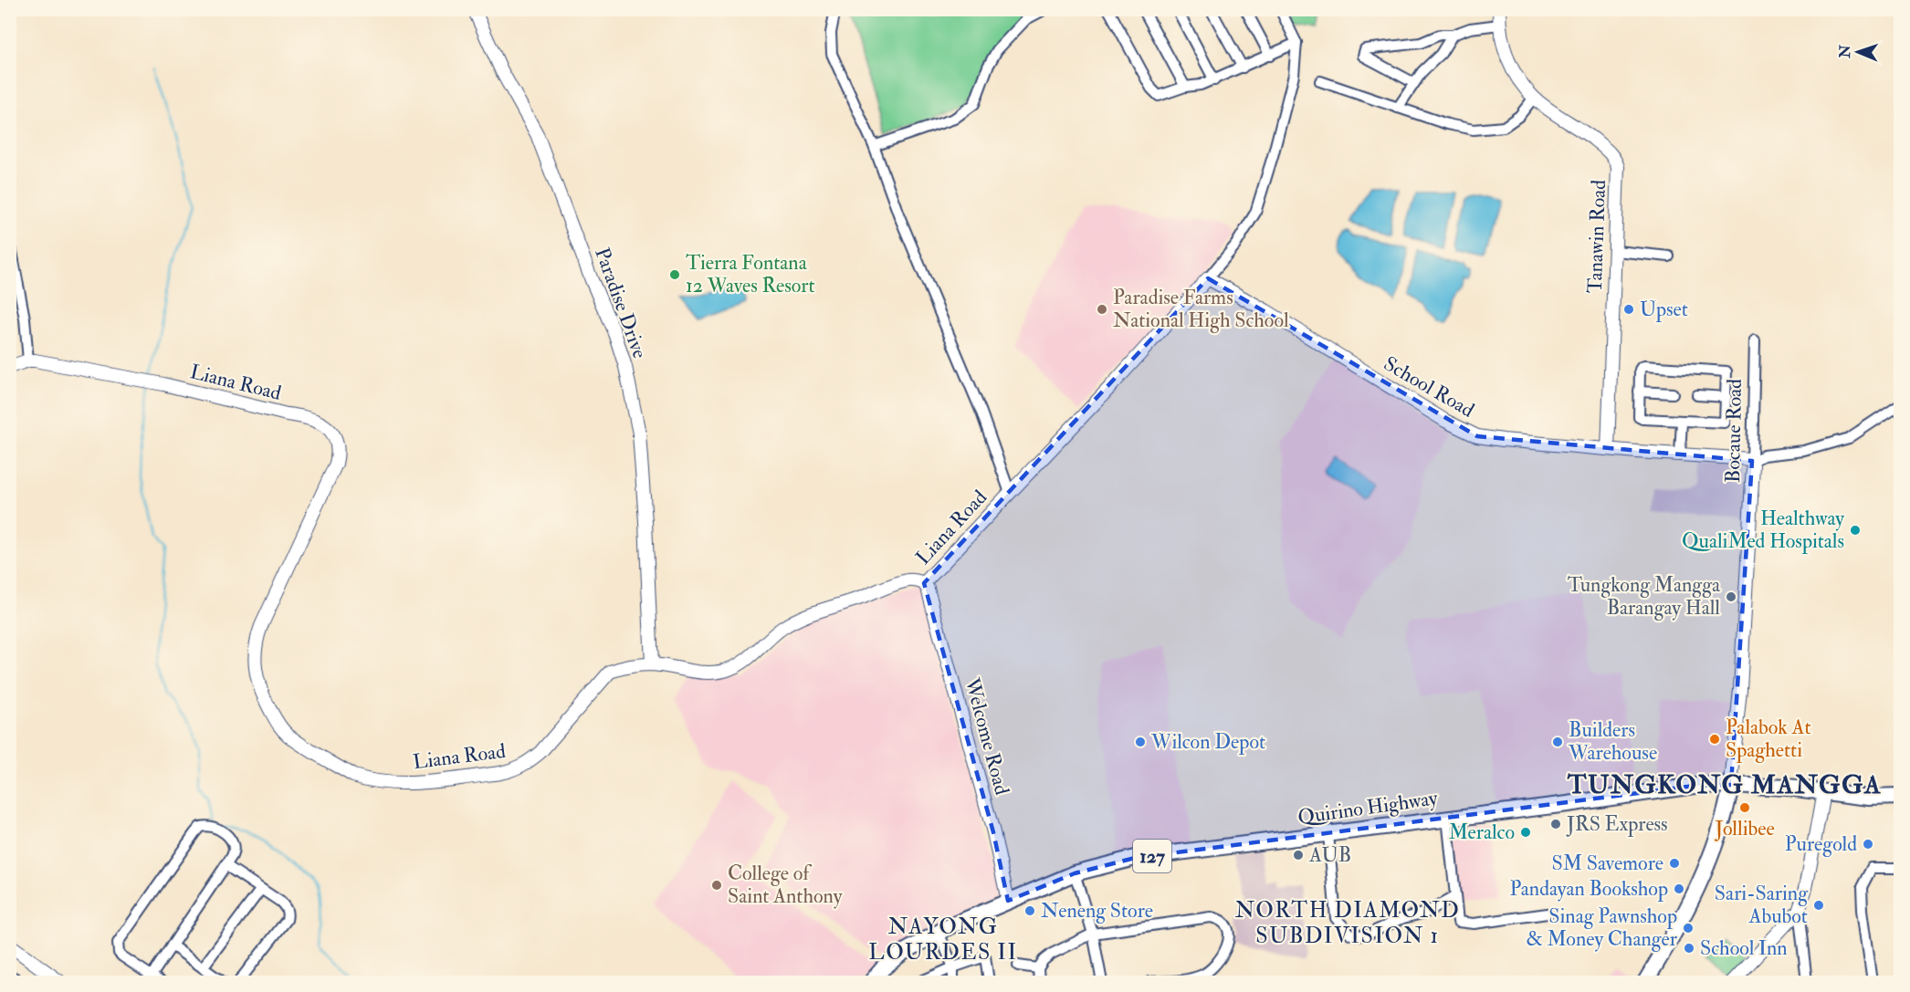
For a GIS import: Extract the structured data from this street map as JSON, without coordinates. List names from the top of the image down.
{
  "streets": {
    "main road": ["Quirino Highway", "127"],
    "street": [
      "Tanawin Road",
      "Paradise Drive",
      "Liana Road",
      "School Road",
      "Bocaue Road",
      "Welcome Road"
    ]
  },
  "crossings": [
    ["Tanawin Road", "School Road"],
    ["Paradise Drive", "Liana Road"],
    ["Liana Road", "School Road"],
    ["Liana Road", "Welcome Road"],
    ["School Road", "Bocaue Road"],
    ["Bocaue Road", "Quirino Highway"],
    ["Welcome Road", "Quirino Highway"]
  ],
  "districts": ["TUNGKONG MANGGA", "NORTH DIAMOND SUBDIVISION 1", "NAYONG LOURDES II"],
  "places": [
    "Tierra Fontana 12 Waves Resort",
    "Paradise Farms National High School",
    "Upset",
    "Healthway QualiMed Hospitals",
    "Tungkong Mangga Barangay Hall",
    "Palabok At Spaghetti",
    "Wilcon Depot",
    "Builders Warehouse",
    "Jollibee",
    "JRS Express",
    "Meralco",
    "Puregold",
    "AUB",
    "SM Savemore",
    "College of Saint Anthony",
    "Pandayan Bookshop",
    "Sari-Saring Abubot",
    "Neneng Store",
    "Sinag Pawnshop & Money Changer",
    "School Inn"
  ],
  "north": "left"
}
